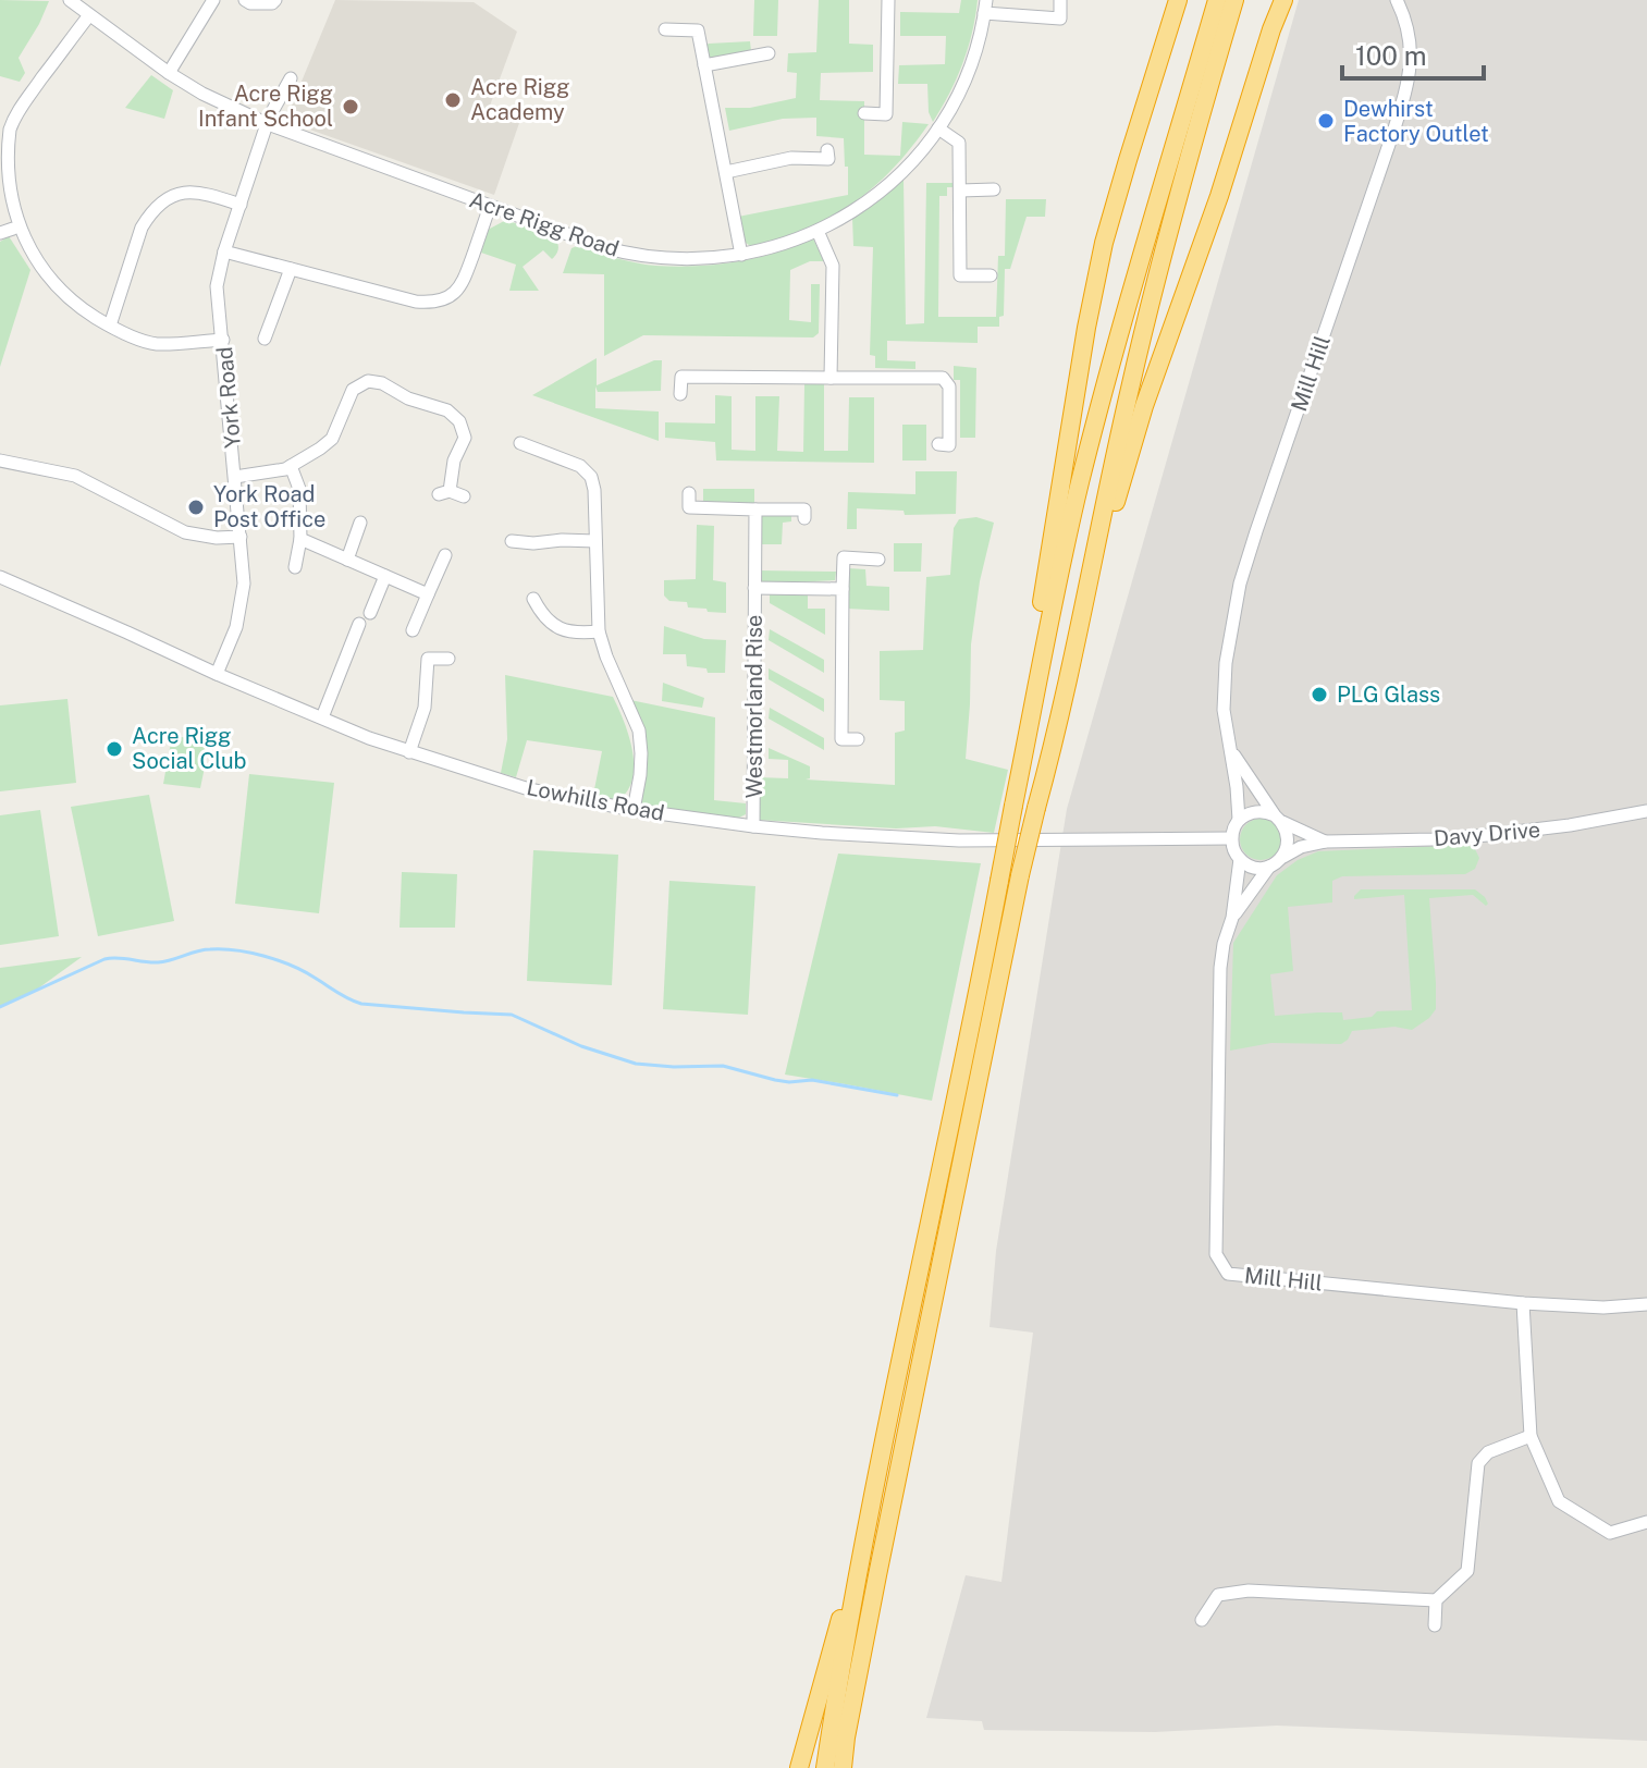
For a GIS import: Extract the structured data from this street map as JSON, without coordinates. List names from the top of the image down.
{
  "streets": {
    "street": [
      "Acre Rigg Road",
      "Mill Hill",
      "York Road",
      "Westmorland Rise",
      "Lowhills Road",
      "Davy Drive"
    ]
  },
  "crossings": [
    ["Acre Rigg Road", "York Road"],
    ["Mill Hill", "Lowhills Road"],
    ["Mill Hill", "Davy Drive"],
    ["York Road", "Lowhills Road"],
    ["Westmorland Rise", "Lowhills Road"],
    ["Lowhills Road", "Davy Drive"]
  ],
  "places": [
    "Acre Rigg Academy",
    "Acre Rigg Infant School",
    "Dewhirst Factory Outlet",
    "York Road Post Office",
    "PLG Glass",
    "Acre Rigg Social Club"
  ],
  "scale_bar": "100 m"
}
